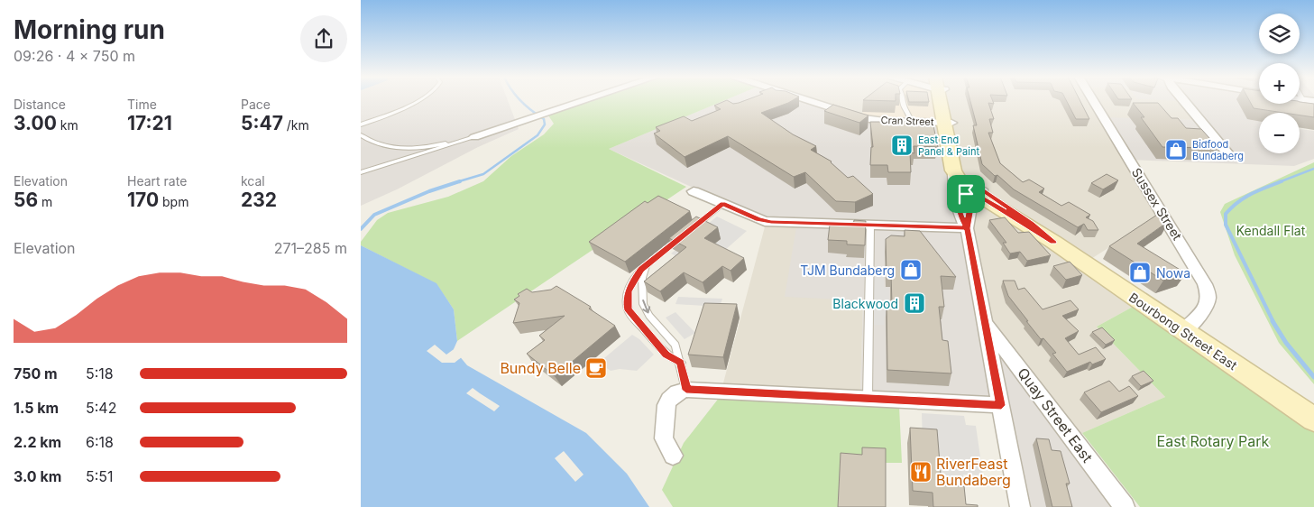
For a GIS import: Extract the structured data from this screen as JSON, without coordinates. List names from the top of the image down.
{
  "streets": {
    "main road": ["Bourbong Street East"],
    "street": ["Cran Street", "Sussex Street", "Quay Street East"]
  },
  "crossings": [
    ["Sussex Street", "Bourbong Street East"]
  ],
  "parks": ["Kendall Flat", "East Rotary Park"],
  "places": {
    "building": ["East End Panel & Paint", "Blackwood"],
    "shop": ["Bidfood Bundaberg", "TJM Bundaberg", "Nowa"],
    "cafe": ["Bundy Belle"],
    "restaurant": ["RiverFeast Bundaberg"]
  },
  "page": {
    "heading": ["Morning run", "09:26 · 4 × 750 m"],
    "map_buttons": ["+", "−"],
    "stats": [
      ["Distance", "3.00 km"],
      ["Time", "17:21"],
      ["Pace", "5:47 /km"],
      ["Elevation", "56 m"],
      ["Heart rate", "170 bpm"],
      ["kcal", "232"]
    ],
    "chart": ["Elevation", "271–285 m"],
    "list": [
      {
        "name": "750 m",
        "note": "5:18"
      },
      {
        "name": "1.5 km",
        "note": "5:42"
      },
      {
        "name": "2.2 km",
        "note": "6:18"
      },
      {
        "name": "3.0 km",
        "note": "5:51"
      }
    ]
  }
}
